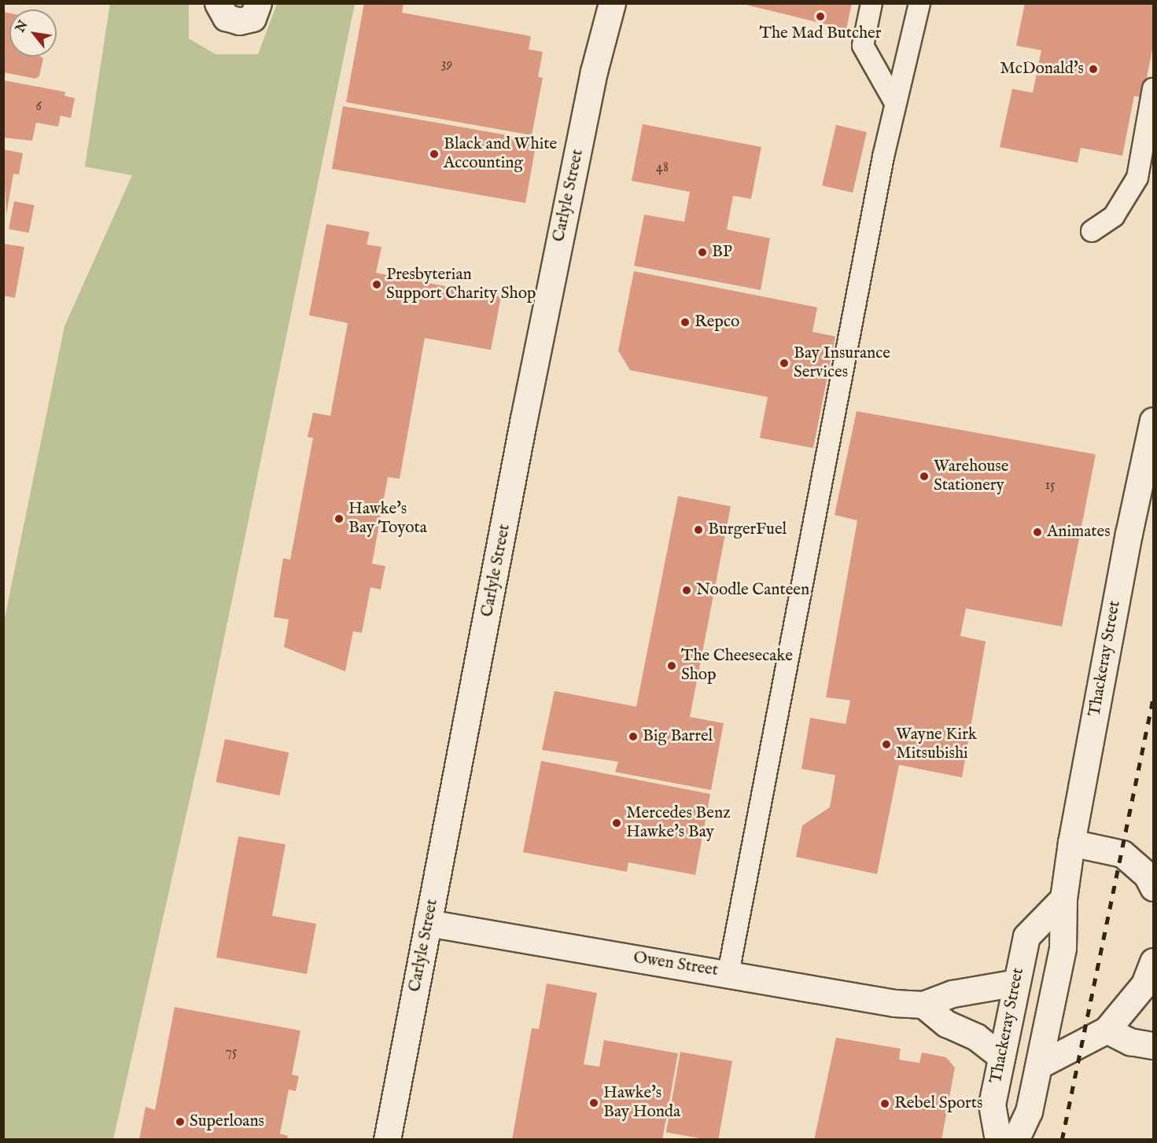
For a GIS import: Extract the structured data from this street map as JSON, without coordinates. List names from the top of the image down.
{
  "streets": {
    "main road": ["Carlyle Street", "Thackeray Street", "Owen Street"]
  },
  "crossings": [
    ["Carlyle Street", "Owen Street"],
    ["Thackeray Street", "Owen Street"]
  ],
  "places": [
    "The Mad Butcher",
    "McDonald's",
    "Black and White Accounting",
    "BP",
    "Presbyterian Support Charity Shop",
    "Repco",
    "Bay Insurance Services",
    "Warehouse Stationery",
    "Hawke's Bay Toyota",
    "BurgerFuel",
    "Animates",
    "Noodle Canteen",
    "The Cheesecake Shop",
    "Big Barrel",
    "Wayne Kirk Mitsubishi",
    "Mercedes Benz Hawke's Bay",
    "Hawke's Bay Honda",
    "Rebel Sports",
    "Superloans"
  ],
  "house_numbers": [
    "39",
    "6",
    "48",
    "15",
    "75"
  ],
  "north": "top left"
}
